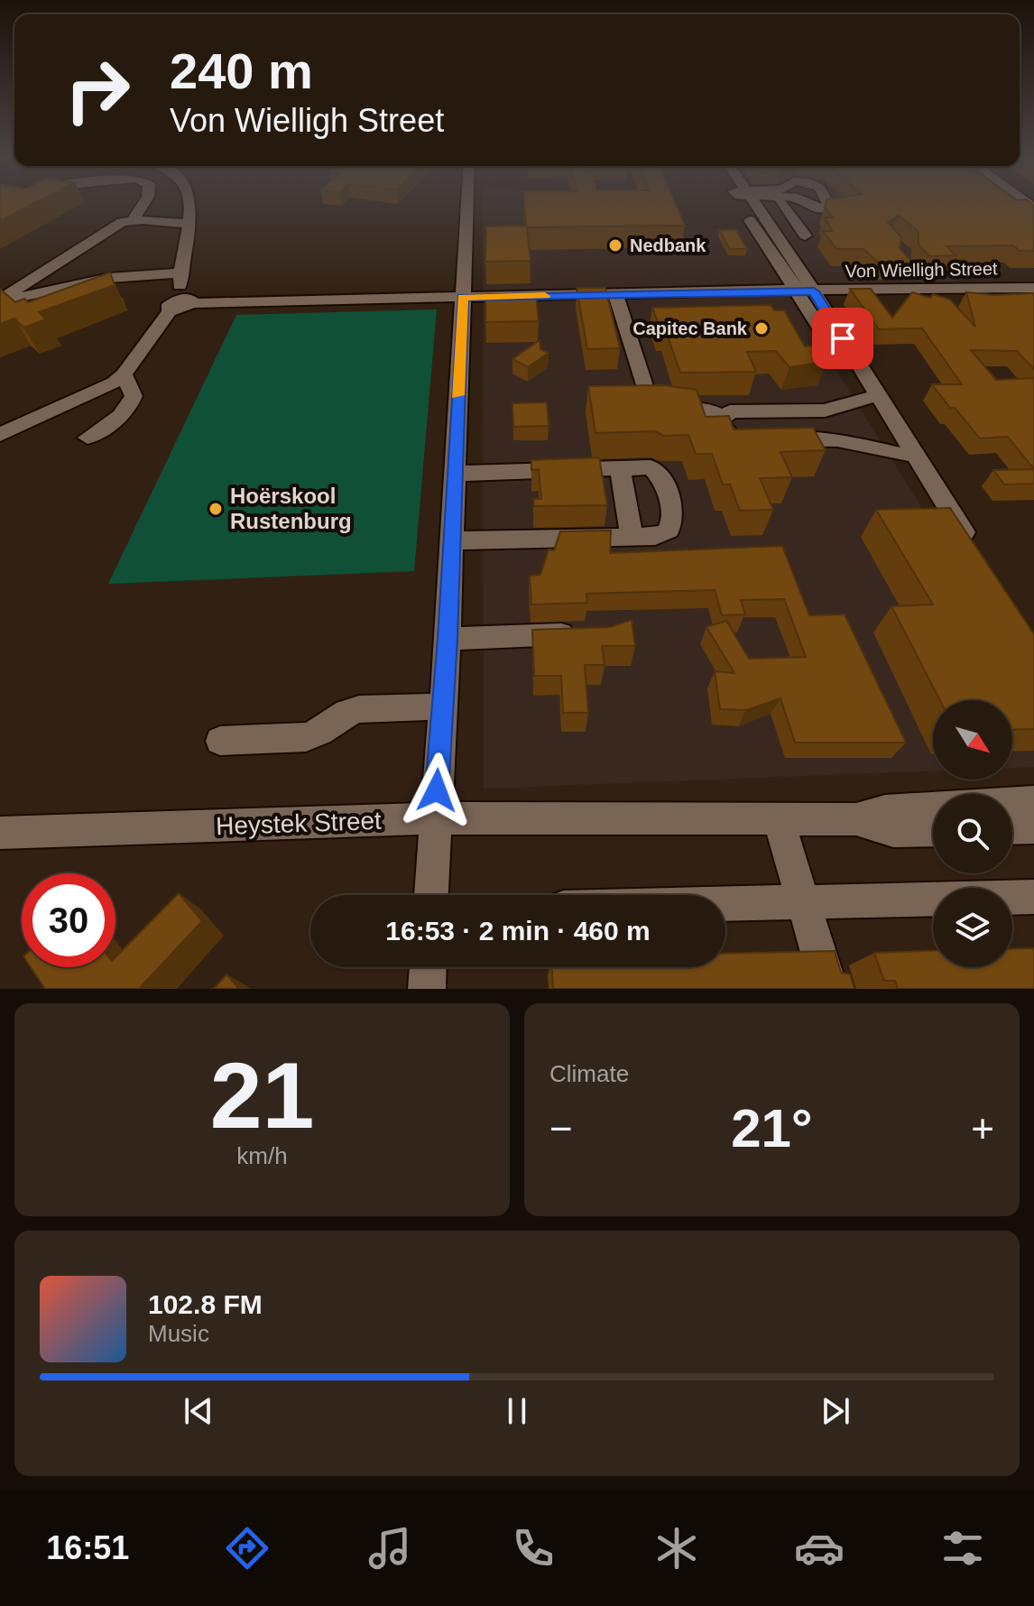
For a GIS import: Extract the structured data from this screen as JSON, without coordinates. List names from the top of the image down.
{
  "streets": {
    "street": ["Von Wielligh Street", "Heystek Street"]
  },
  "places": ["Nedbank", "Capitec Bank", "Hoërskool Rustenburg"],
  "north": "bottom right",
  "page": {
    "turn": ["240 m", "Von Wielligh Street"],
    "limit": "30",
    "trip": "16:53 · 2 min · 460 m",
    "tile": [
      ["21", "km/h"],
      "Climate"
    ],
    "heat": ["−", "21°", "+"],
    "song": ["102.8 FM", "Music"],
    "tabs": "16:51"
  }
}
